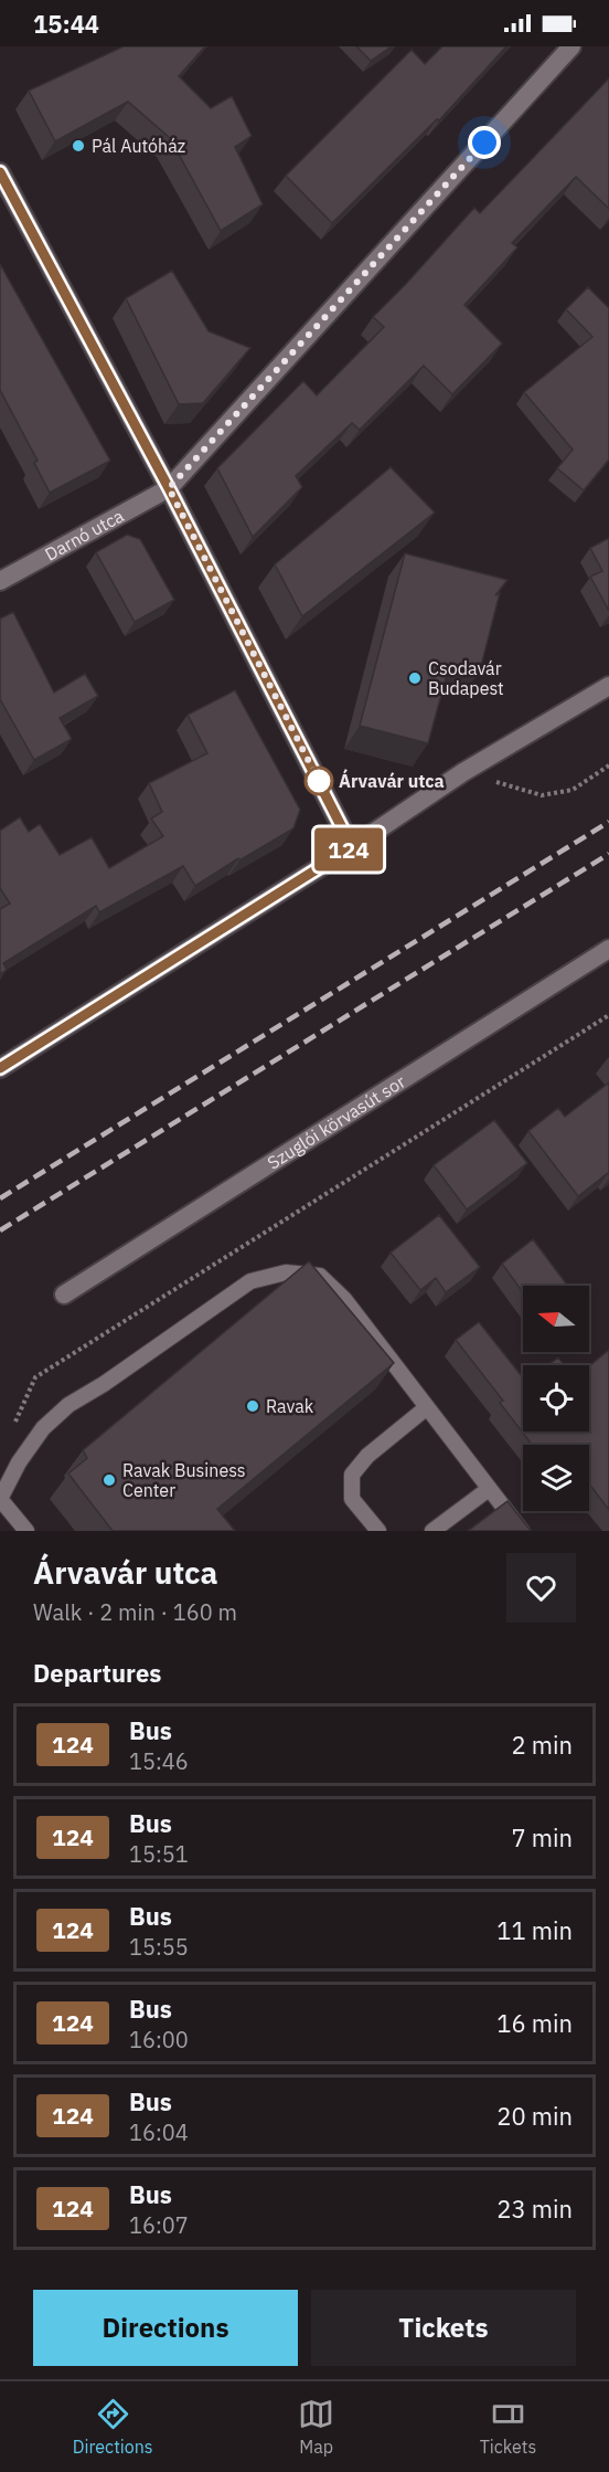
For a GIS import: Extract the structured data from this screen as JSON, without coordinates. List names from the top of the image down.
{
  "streets": {
    "street": ["Darnó utca", "Szuglói körvasút sor"]
  },
  "places": [
    "Pál Autóház",
    "Csodavár Budapest",
    "Árvavár utca",
    "Ravak",
    "Ravak Business Center"
  ],
  "lines": ["bus line 124"],
  "north": "left",
  "page": {
    "status": "15:44",
    "on_map": "124",
    "heading": [
      ["Árvavár utca", "Walk · 2 min · 160 m"],
      "Departures"
    ],
    "list": [
      {
        "mark": "124",
        "name": "Bus",
        "note": "15:46",
        "value": "2 min"
      },
      {
        "mark": "124",
        "name": "Bus",
        "note": "15:51",
        "value": "7 min"
      },
      {
        "mark": "124",
        "name": "Bus",
        "note": "15:55",
        "value": "11 min"
      },
      {
        "mark": "124",
        "name": "Bus",
        "note": "16:00",
        "value": "16 min"
      },
      {
        "mark": "124",
        "name": "Bus",
        "note": "16:04",
        "value": "20 min"
      },
      {
        "mark": "124",
        "name": "Bus",
        "note": "16:07",
        "value": "23 min"
      }
    ],
    "buttons": ["Directions", "Tickets"],
    "tabs": ["Directions", "Map", "Tickets"]
  }
}
